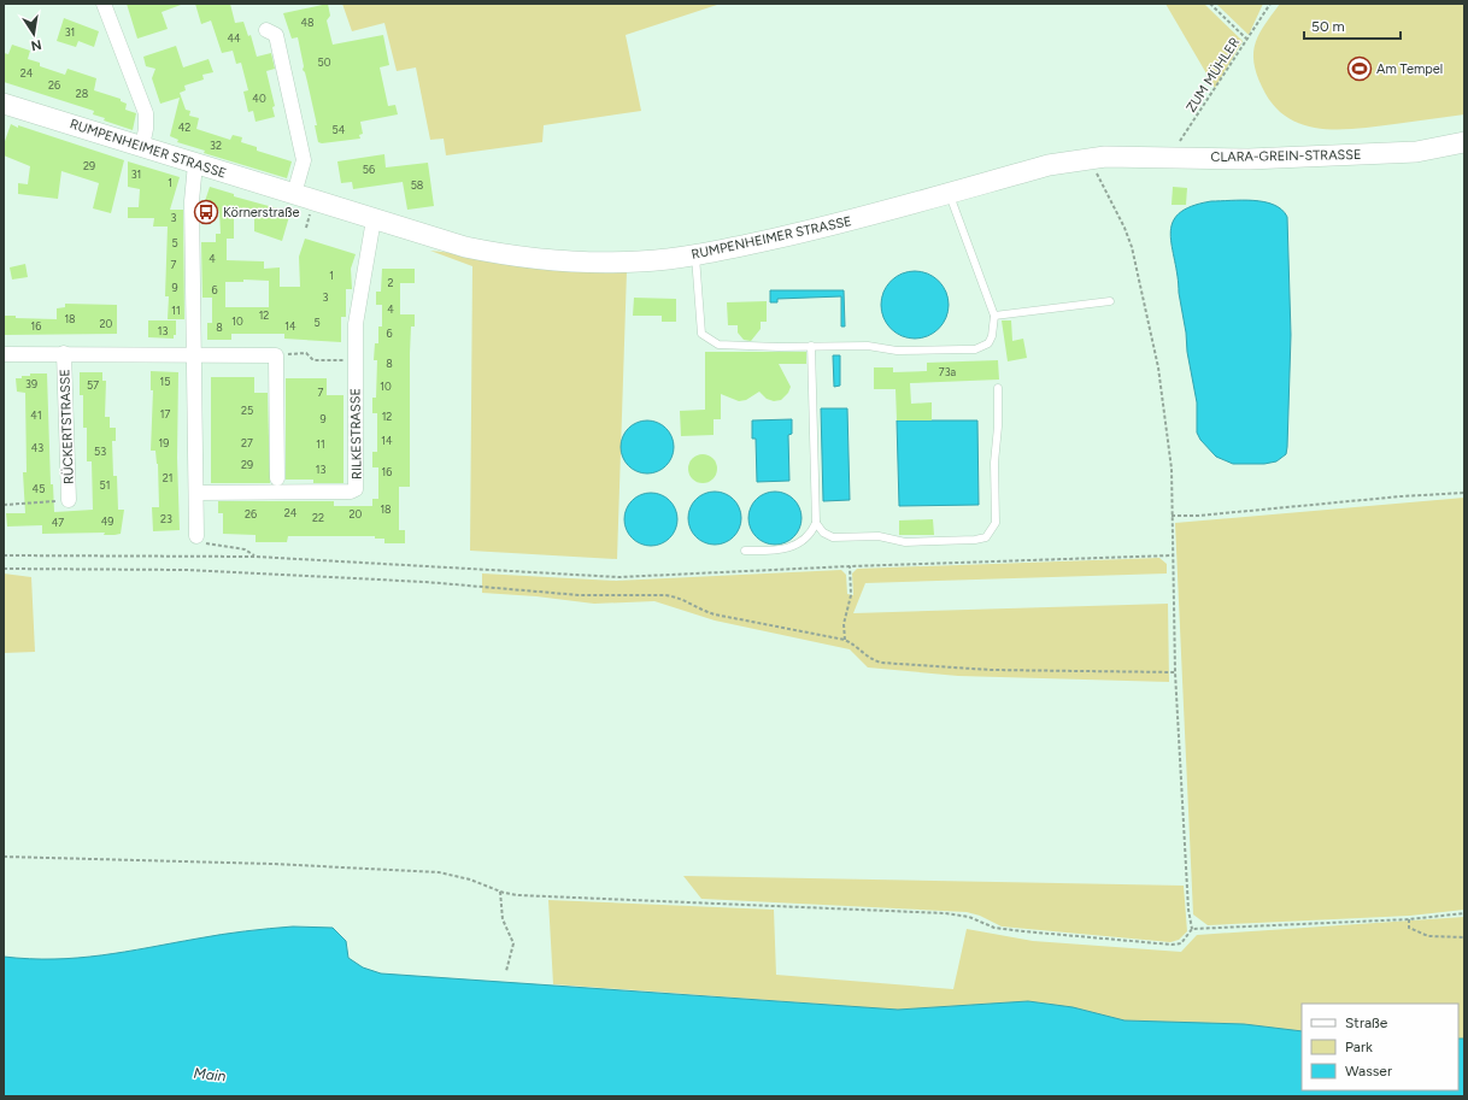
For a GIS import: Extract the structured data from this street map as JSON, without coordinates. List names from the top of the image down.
{
  "streets": {
    "street": [
      "RUMPENHEIMER STRASSE",
      "CLARA-GREIN-STRASSE",
      "RÜCKERTSTRASSE",
      "RILKESTRASSE"
    ],
    "path": ["ZUM MÜHLER"]
  },
  "crossings": [
    ["ZUM MÜHLER", "CLARA-GREIN-STRASSE"],
    ["RUMPENHEIMER STRASSE", "CLARA-GREIN-STRASSE"],
    ["RUMPENHEIMER STRASSE", "RILKESTRASSE"]
  ],
  "water": ["Main"],
  "places": {
    "sports": ["Am Tempel"],
    "bus stop": ["Körnerstraße"]
  },
  "house_numbers": [
    "48",
    "31",
    "44",
    "50",
    "24",
    "26",
    "28",
    "40",
    "42",
    "54",
    "32",
    "29",
    "56",
    "31",
    "1",
    "58",
    "3",
    "5",
    "4",
    "7",
    "1",
    "2",
    "9",
    "6",
    "3",
    "4",
    "11",
    "12",
    "18",
    "10",
    "5",
    "20",
    "16",
    "14",
    "8",
    "13",
    "6",
    "8",
    "73a",
    "15",
    "39",
    "57",
    "10",
    "7",
    "25",
    "17",
    "41",
    "12",
    "9",
    "14",
    "19",
    "27",
    "11",
    "43",
    "53",
    "29",
    "13",
    "16",
    "21",
    "51",
    "45",
    "18",
    "24",
    "26",
    "20",
    "22",
    "23",
    "49",
    "47"
  ],
  "legend": ["Straße", "Park", "Wasser"],
  "scale_bar": "50 m",
  "north": "bottom"
}
